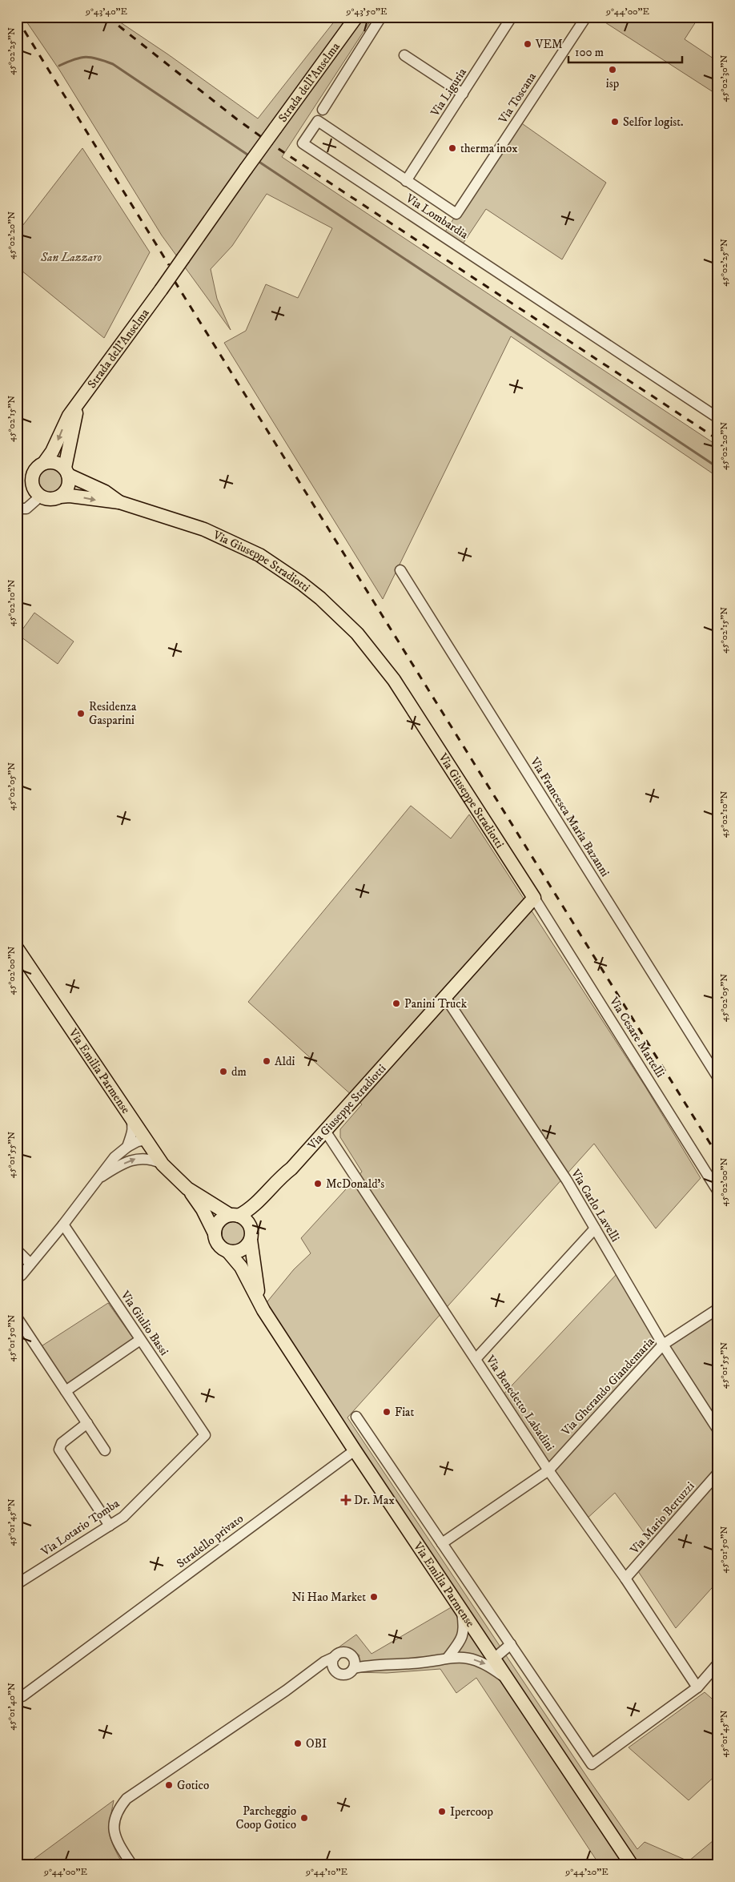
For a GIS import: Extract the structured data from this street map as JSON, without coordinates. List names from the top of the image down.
{
  "streets": {
    "main road": ["Strada dell'Anselma", "Via Giuseppe Stradiotti", "Via Emilia Parmense"],
    "street": [
      "Via Liguria",
      "Via Toscana",
      "Via Lombardia",
      "Via Francesca Maria Bazanni",
      "Via Cesare Martelli",
      "Via Carlo Lavelli",
      "Via Giulio Bassi",
      "Via Gherando Giandemaria",
      "Via Benedetto Labadini",
      "Via Mario Bertuzzi",
      "Via Lotario Tomba",
      "Stradello privato"
    ]
  },
  "crossings": [
    ["Strada dell'Anselma", "Via Giuseppe Stradiotti"],
    ["Via Liguria", "Via Lombardia"],
    ["Via Toscana", "Via Lombardia"],
    ["Via Giuseppe Stradiotti", "Via Cesare Martelli"],
    ["Via Giuseppe Stradiotti", "Via Emilia Parmense"],
    ["Via Giuseppe Stradiotti", "Via Carlo Lavelli"],
    ["Via Giuseppe Stradiotti", "Via Benedetto Labadini"],
    ["Via Emilia Parmense", "Via Gherando Giandemaria"],
    ["Via Emilia Parmense", "Via Benedetto Labadini"],
    ["Via Emilia Parmense", "Stradello privato"],
    ["Via Carlo Lavelli", "Via Gherando Giandemaria"],
    ["Via Giulio Bassi", "Via Lotario Tomba"],
    ["Via Gherando Giandemaria", "Via Benedetto Labadini"],
    ["Via Benedetto Labadini", "Via Mario Bertuzzi"]
  ],
  "parks": ["San Lazzaro"],
  "places": {
    "other": [
      "VEM",
      "isp",
      "Selfor logist.",
      "therma inox",
      "Residenza Gasparini",
      "Panini Truck",
      "Aldi",
      "dm",
      "McDonald's",
      "Fiat",
      "Ni Hao Market",
      "OBI",
      "Gotico",
      "Ipercoop",
      "Parcheggio Coop Gotico"
    ],
    "health": ["Dr. Max"]
  },
  "scale_bar": "100 m",
  "coordinates": [
    "9°43'40\"E",
    "9°43'50\"E",
    "9°44'00\"E",
    "45°02'25\"N",
    "45°02'30\"N",
    "45°02'20\"N",
    "45°02'15\"N",
    "45°02'10\"N",
    "45°02'05\"N",
    "45°02'00\"N",
    "45°01'55\"N",
    "45°01'50\"N",
    "45°01'45\"N",
    "45°01'40\"N",
    "9°44'10\"E",
    "9°44'20\"E"
  ]
}
